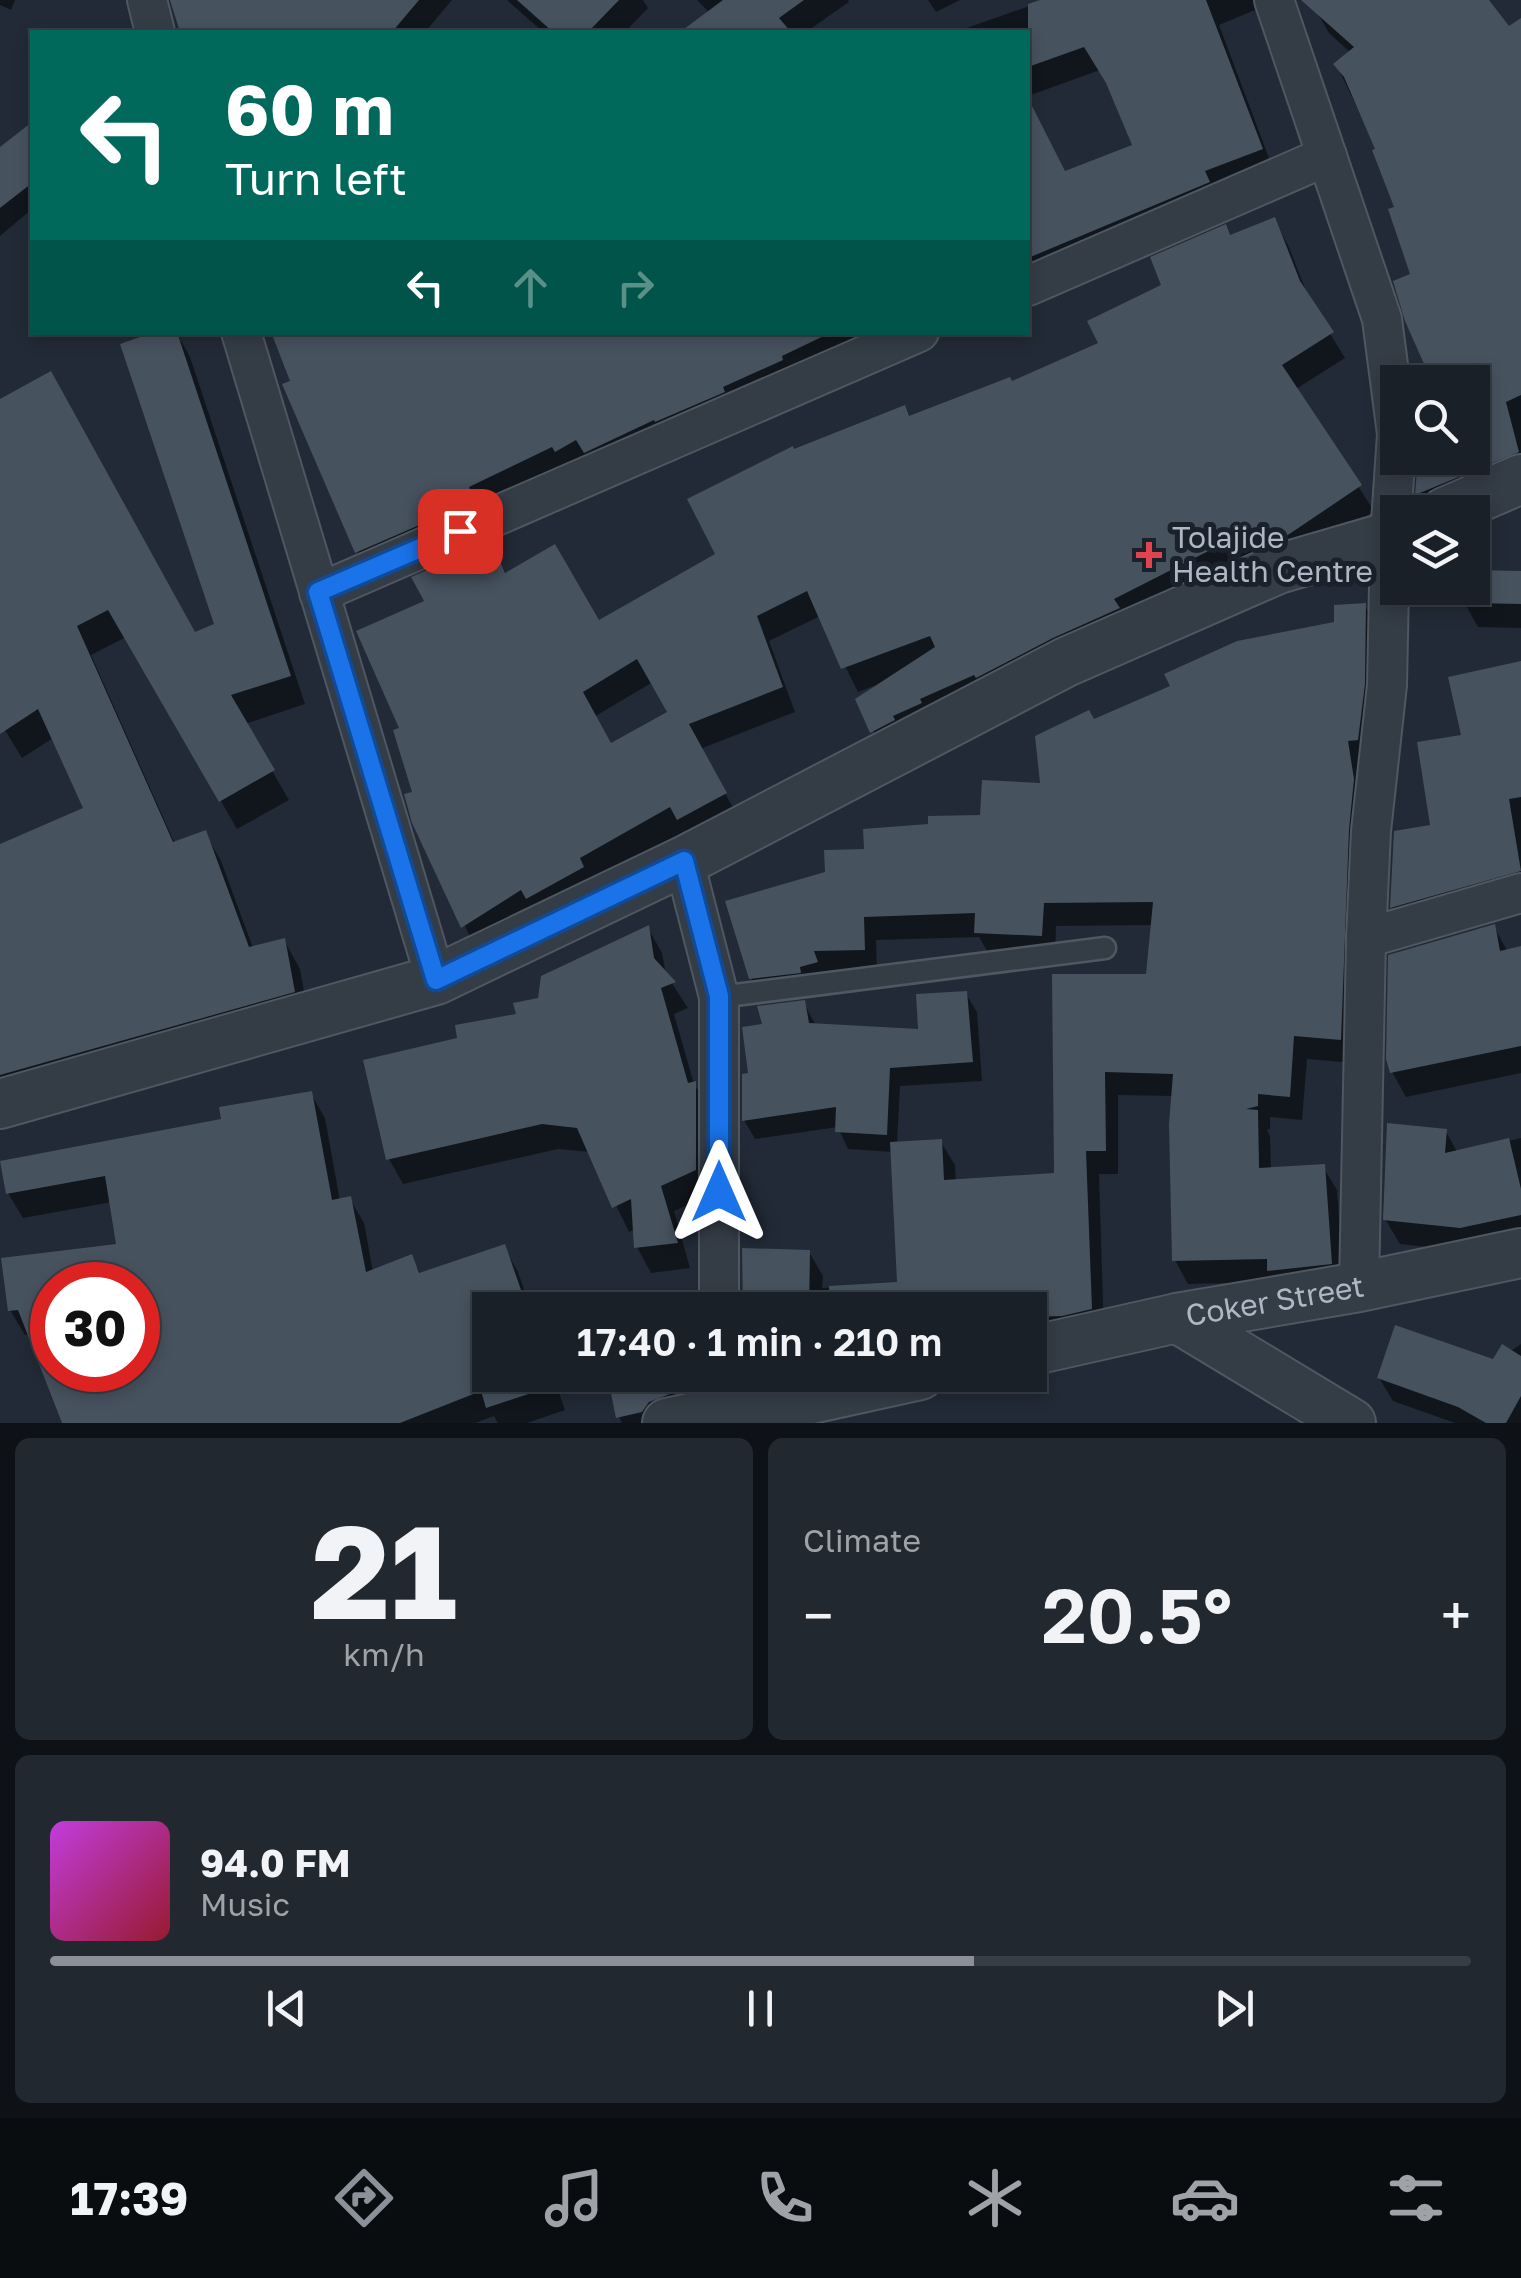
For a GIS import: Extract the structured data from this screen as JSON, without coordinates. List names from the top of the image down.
{
  "streets": {
    "street": ["Coker Street"]
  },
  "places": {
    "health": ["Tolajide Health Centre"]
  },
  "page": {
    "turn": ["60 m", "Turn left"],
    "limit": "30",
    "trip": "17:40 · 1 min · 210 m",
    "tile": [
      ["21", "km/h"],
      "Climate"
    ],
    "heat": ["−", "20.5°", "+"],
    "song": ["94.0 FM", "Music"],
    "tabs": "17:39"
  }
}
